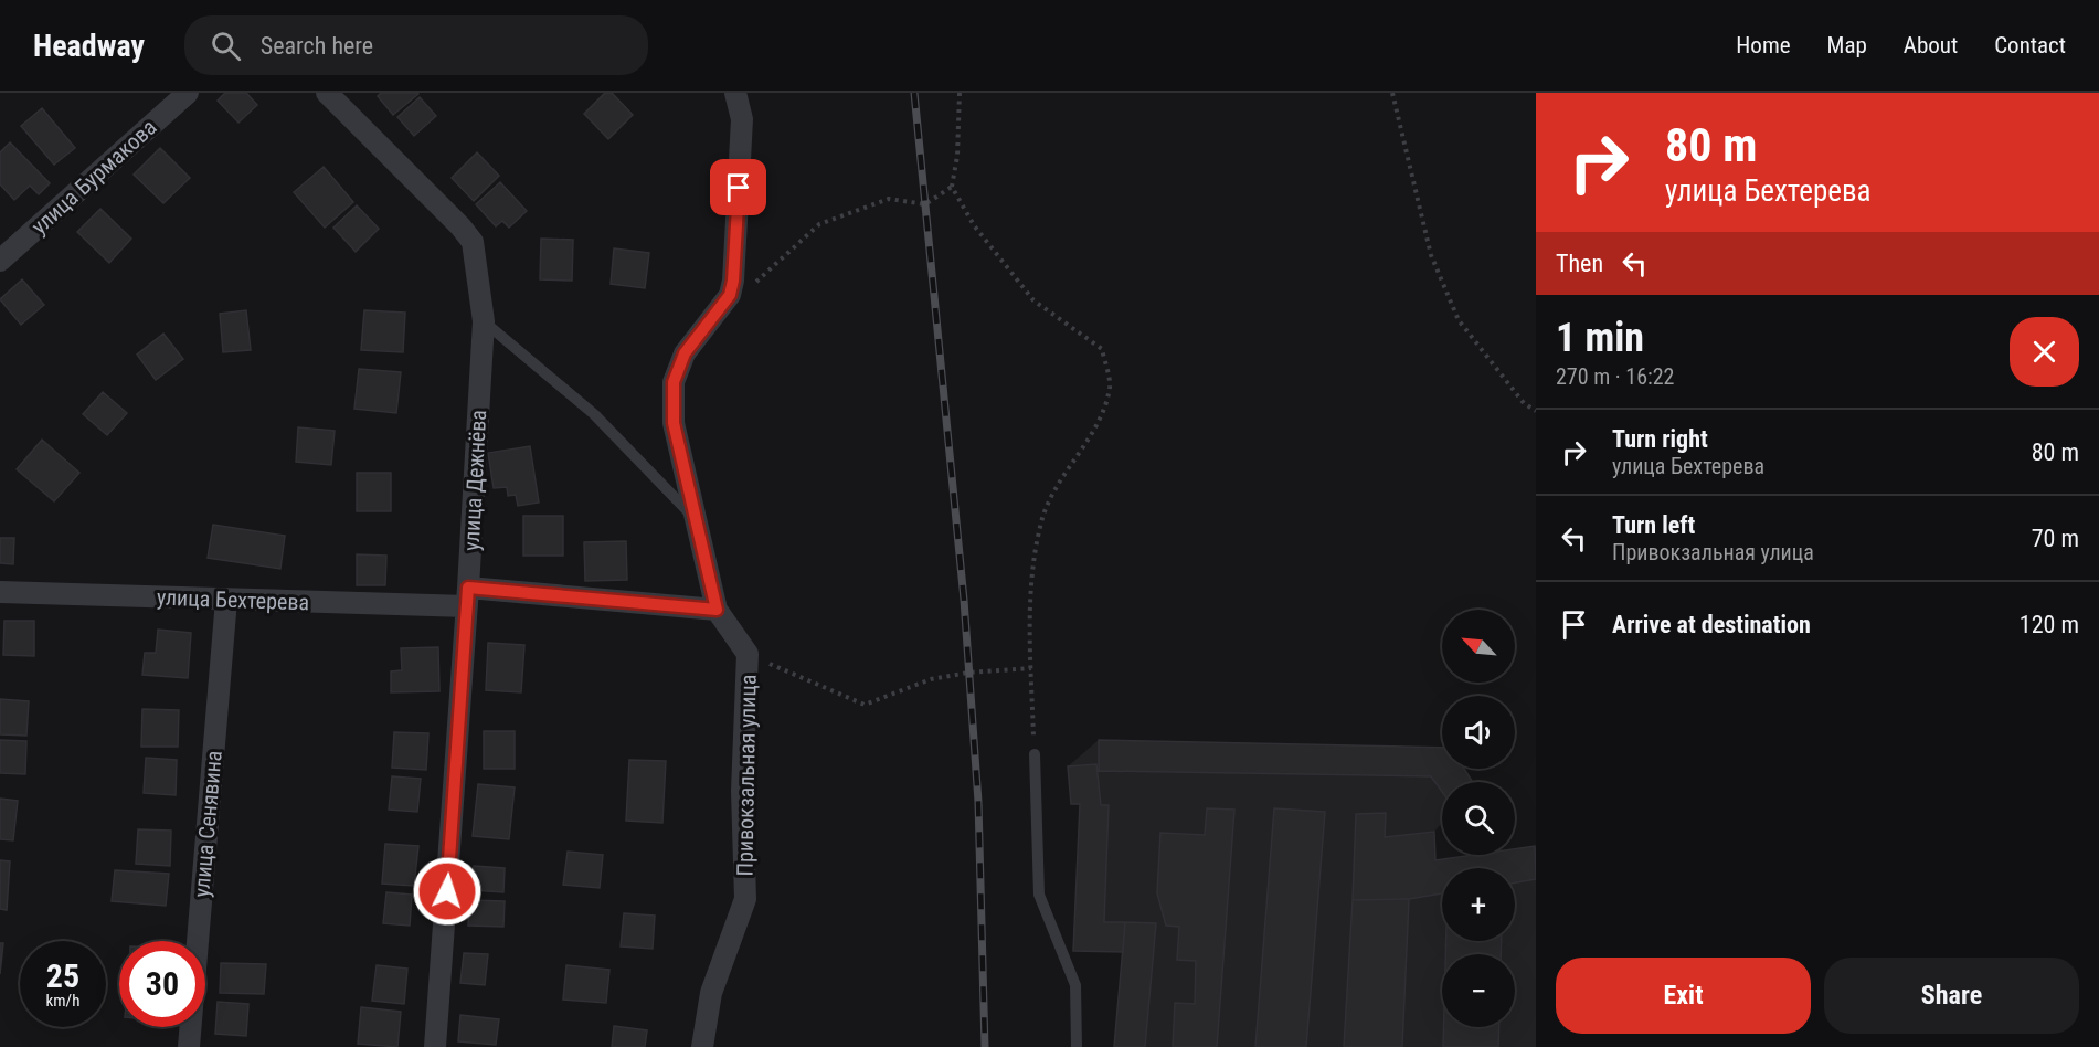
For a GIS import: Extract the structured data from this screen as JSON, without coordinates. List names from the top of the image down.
{
  "streets": {
    "street": [
      "улица Бурмакова",
      "улица Дежнёва",
      "улица Бехтерева",
      "Привокзальная улица",
      "улица Сенявина"
    ]
  },
  "crossings": [
    ["улица Дежнёва", "улица Бехтерева"],
    ["улица Бехтерева", "Привокзальная улица"],
    ["улица Бехтерева", "улица Сенявина"]
  ],
  "north": "top left",
  "page": {
    "header": "Headway",
    "search": "Search here",
    "nav": [
      "Home",
      "Map",
      "About",
      "Contact"
    ],
    "turn": ["80 m", "улица Бехтерева"],
    "then": "Then",
    "heading": ["1 min", "270 m · 16:22"],
    "list": [
      {
        "name": "Turn right",
        "note": "улица Бехтерева",
        "value": "80 m"
      },
      {
        "name": "Turn left",
        "note": "Привокзальная улица",
        "value": "70 m"
      },
      {
        "name": "Arrive at destination",
        "value": "120 m"
      }
    ],
    "map_buttons": ["+", "−"],
    "speed": "25 km/h",
    "limit": "30",
    "buttons": ["Exit", "Share"]
  }
}
